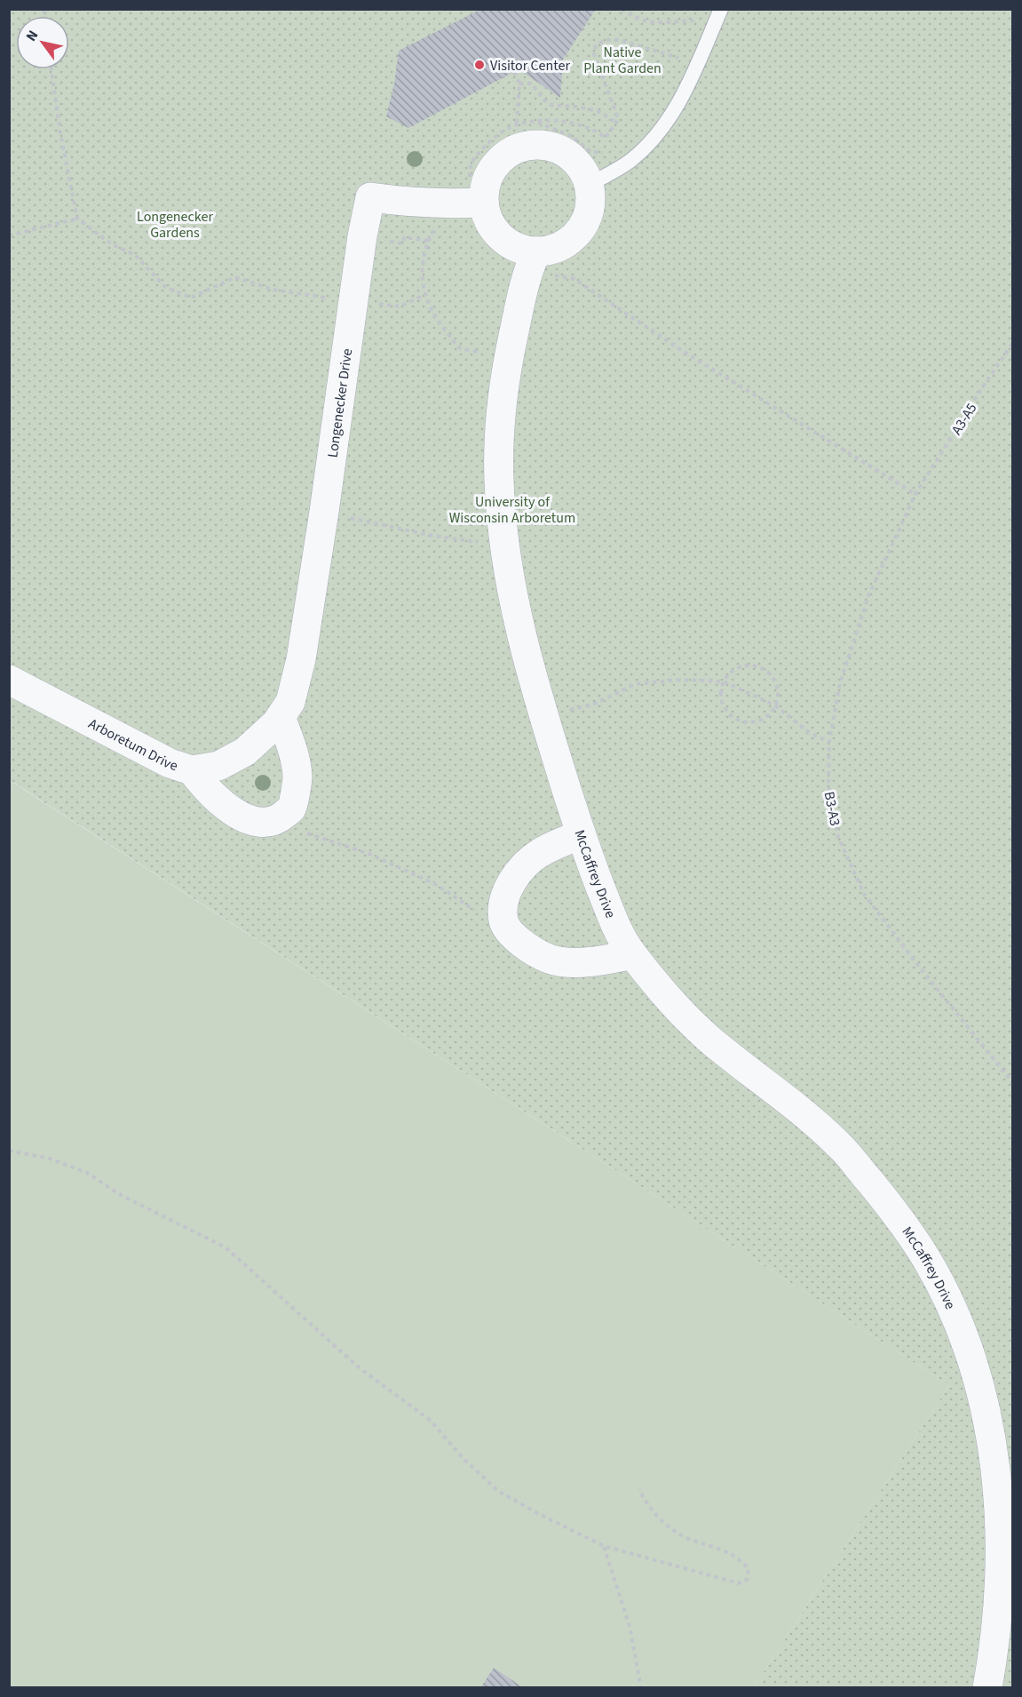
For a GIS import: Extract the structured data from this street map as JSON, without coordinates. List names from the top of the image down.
{
  "streets": {
    "street": ["Longenecker Drive", "Arboretum Drive", "McCaffrey Drive"],
    "path": ["A3-A5", "B3-A3"]
  },
  "crossings": [
    ["Longenecker Drive", "Arboretum Drive"],
    ["A3-A5", "B3-A3"]
  ],
  "parks": ["Native Plant Garden", "Longenecker Gardens", "University of Wisconsin Arboretum"],
  "places": ["Visitor Center"],
  "north": "top left"
}
